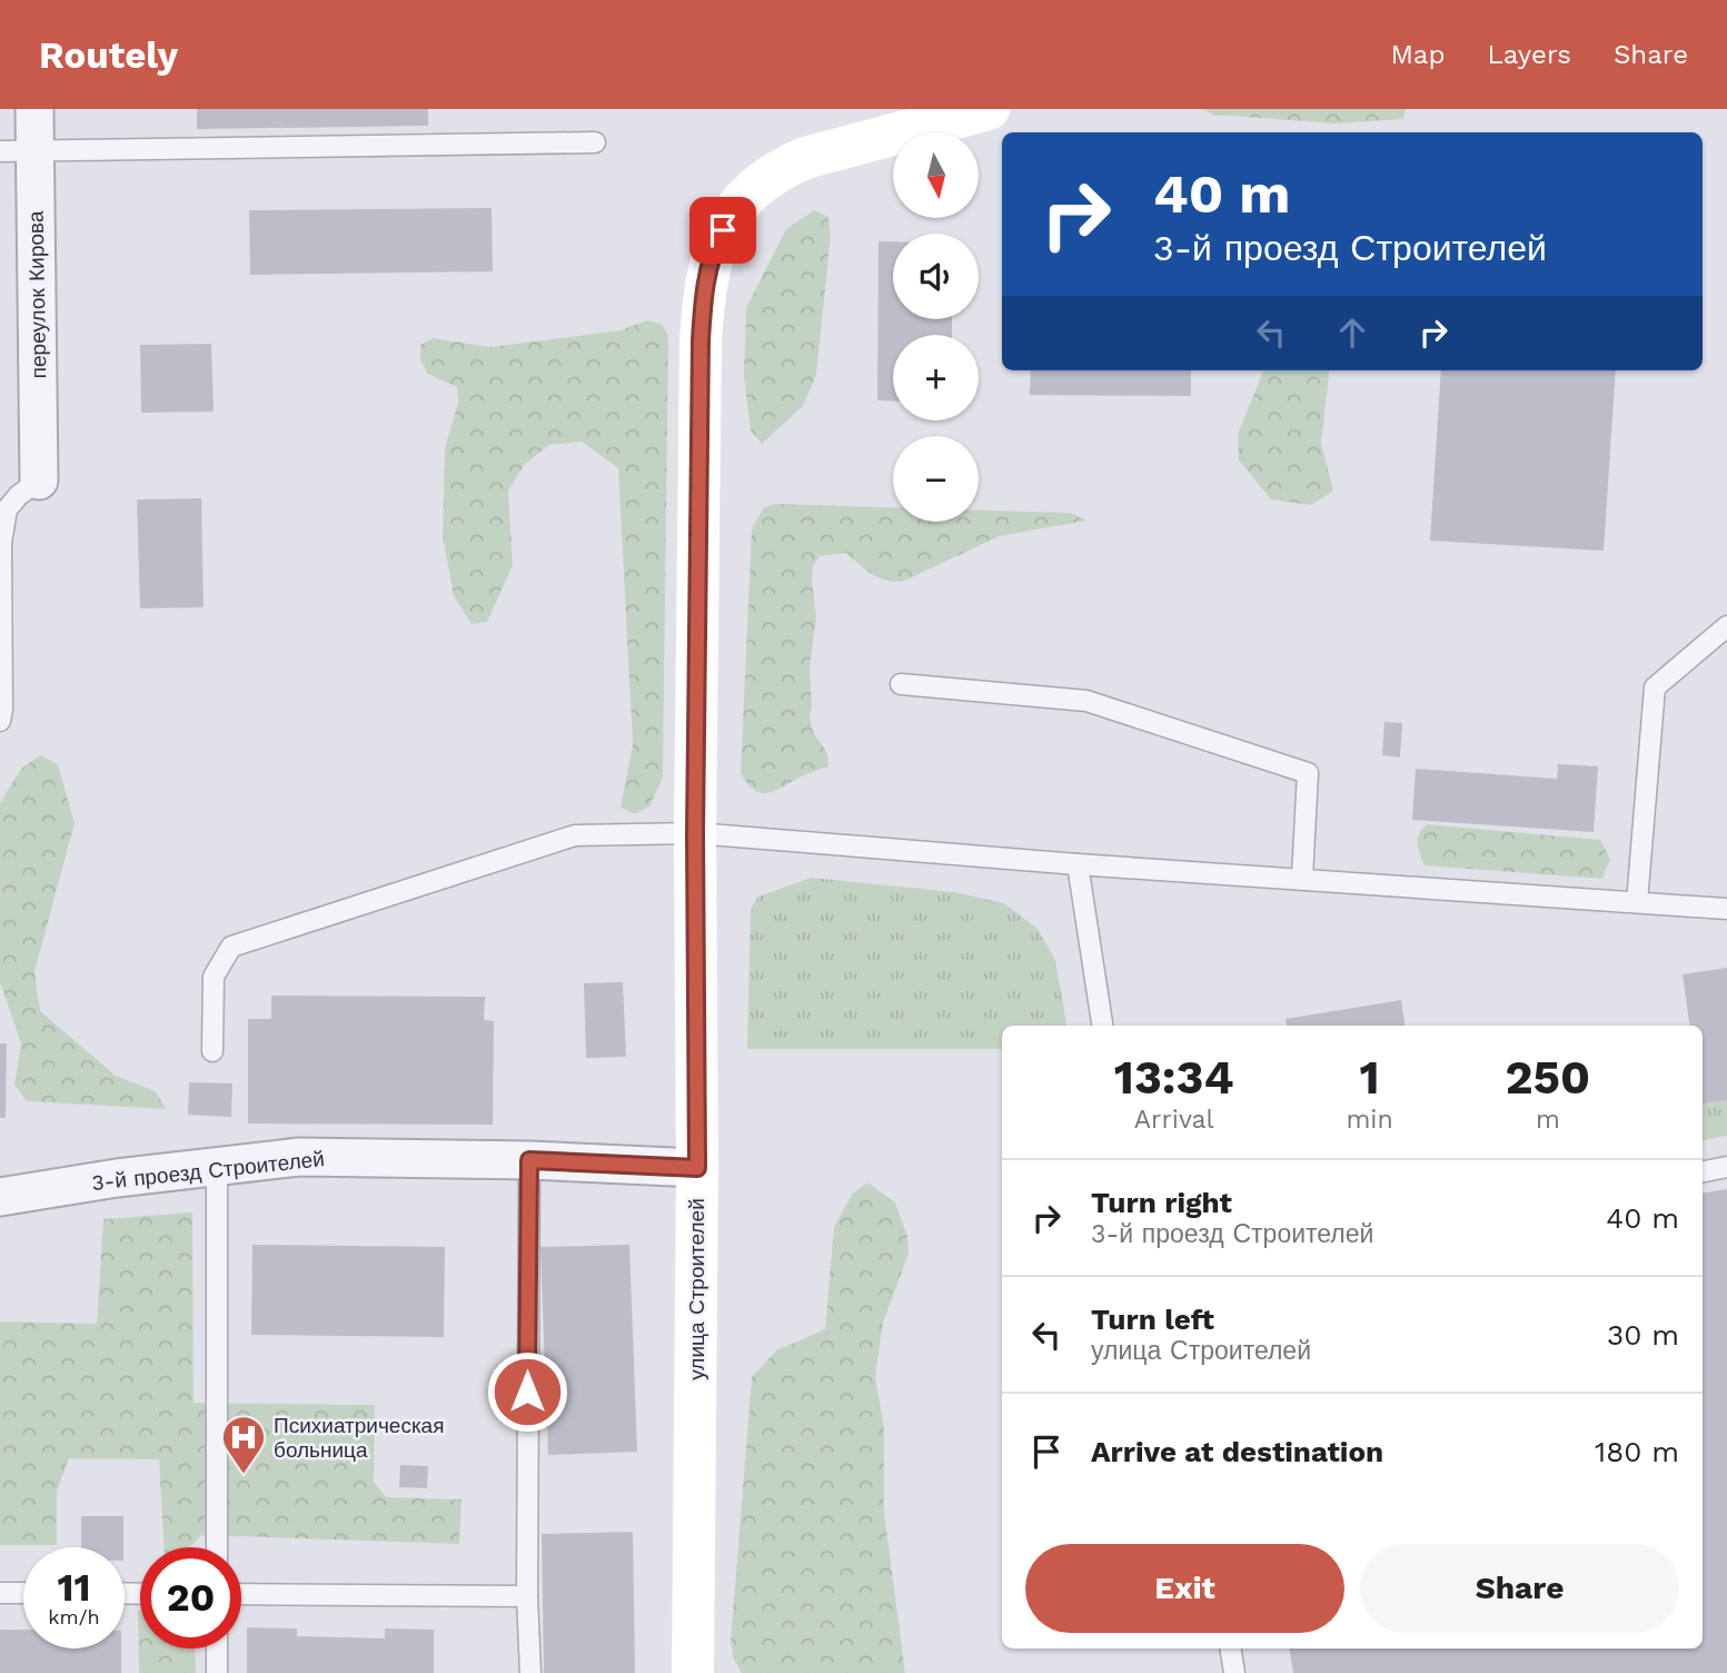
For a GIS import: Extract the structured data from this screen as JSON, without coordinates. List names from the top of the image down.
{
  "streets": {
    "main road": ["улица Строителей"],
    "street": ["переулок Кирова", "3-й проезд Строителей"]
  },
  "crossings": [
    ["3-й проезд Строителей", "улица Строителей"]
  ],
  "places": {
    "hospital": ["Психиатрическая больница"]
  },
  "north": "bottom",
  "page": {
    "header": "Routely",
    "nav": ["Map", "Layers", "Share"],
    "map_buttons": ["+", "−"],
    "turn": ["40 m", "3-й проезд Строителей"],
    "eta": [
      "13:34",
      "Arrival",
      "1",
      "min",
      "250",
      "m"
    ],
    "list": [
      {
        "name": "Turn right",
        "note": "3-й проезд Строителей",
        "value": "40 m"
      },
      {
        "name": "Turn left",
        "note": "улица Строителей",
        "value": "30 m"
      },
      {
        "name": "Arrive at destination",
        "value": "180 m"
      }
    ],
    "buttons": ["Exit", "Share"],
    "speed": "11 km/h",
    "limit": "20"
  }
}
